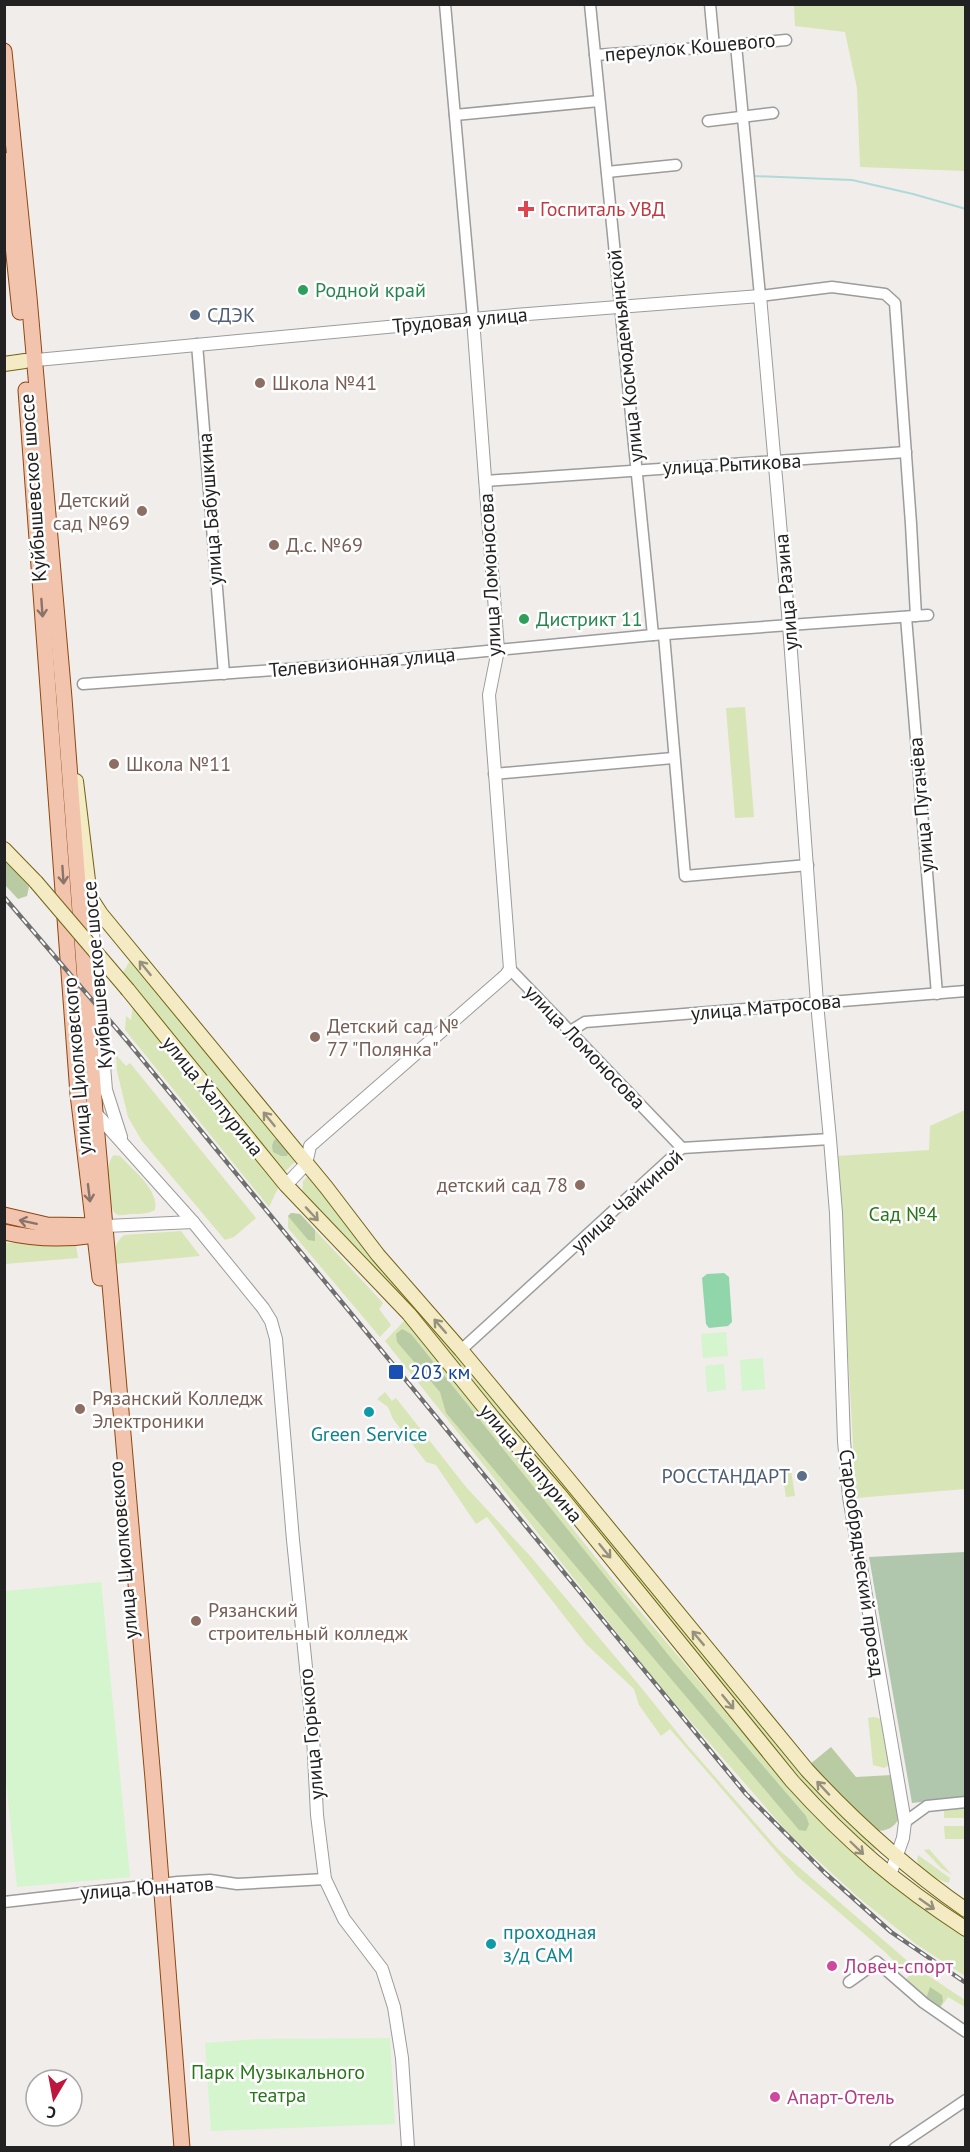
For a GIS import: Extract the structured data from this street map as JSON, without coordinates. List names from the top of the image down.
{
  "streets": {
    "main road": ["Куйбышевское шоссе", "улица Циолковского", "улица Халтурина"],
    "street": [
      "переулок Кошевого",
      "Трудовая улица",
      "улица Космодемьянской",
      "улица Рытикова",
      "улица Бабушкина",
      "улица Ломоносова",
      "улица Разина",
      "Телевизионная улица",
      "улица Пугачёва",
      "улица Матросова",
      "улица Чайкиной",
      "Старообрядческий проезд",
      "улица Горького",
      "улица Юннатов"
    ]
  },
  "crossings": [
    ["переулок Кошевого", "улица Космодемьянской"],
    ["переулок Кошевого", "улица Разина"],
    ["Трудовая улица", "улица Космодемьянской"],
    ["Трудовая улица", "Куйбышевское шоссе"],
    ["Трудовая улица", "улица Бабушкина"],
    ["Трудовая улица", "улица Ломоносова"],
    ["Трудовая улица", "улица Разина"],
    ["Трудовая улица", "улица Пугачёва"],
    ["улица Космодемьянской", "улица Рытикова"],
    ["улица Космодемьянской", "улица Разина"],
    ["улица Космодемьянской", "Телевизионная улица"],
    ["улица Рытикова", "улица Ломоносова"],
    ["улица Рытикова", "улица Разина"],
    ["улица Рытикова", "улица Пугачёва"],
    ["Куйбышевское шоссе", "улица Циолковского"],
    ["Куйбышевское шоссе", "улица Халтурина"],
    ["Куйбышевское шоссе", "улица Горького"],
    ["улица Бабушкина", "Телевизионная улица"],
    ["улица Ломоносова", "Телевизионная улица"],
    ["улица Ломоносова", "улица Матросова"],
    ["улица Ломоносова", "улица Чайкиной"],
    ["улица Разина", "Телевизионная улица"],
    ["улица Разина", "улица Матросова"],
    ["улица Разина", "улица Чайкиной"],
    ["улица Разина", "Старообрядческий проезд"],
    ["Телевизионная улица", "улица Пугачёва"],
    ["улица Пугачёва", "улица Матросова"],
    ["улица Циолковского", "улица Горького"],
    ["улица Циолковского", "улица Юннатов"],
    ["улица Халтурина", "улица Чайкиной"],
    ["улица Халтурина", "Старообрядческий проезд"],
    ["улица Чайкиной", "Старообрядческий проезд"],
    ["улица Горького", "улица Юннатов"]
  ],
  "parks": ["Сад №4", "Парк Музыкального театра"],
  "places": {
    "health": ["Госпиталь УВД"],
    "other": [
      "Родной край",
      "СДЭК",
      "Школа №41",
      "Детский сад №69",
      "Д.с. №69",
      "Дистрикт 11",
      "Школа №11",
      "Детский сад № 77 \"Полянка\"",
      "детский сад 78",
      "Рязанский Колледж Электроники",
      "Green Service",
      "РОССТАНДАРТ",
      "Рязанский строительный колледж",
      "проходная з/д САМ",
      "Ловеч-спорт",
      "Апарт-Отель"
    ],
    "transit": ["203 км"]
  },
  "north": "bottom"
}
